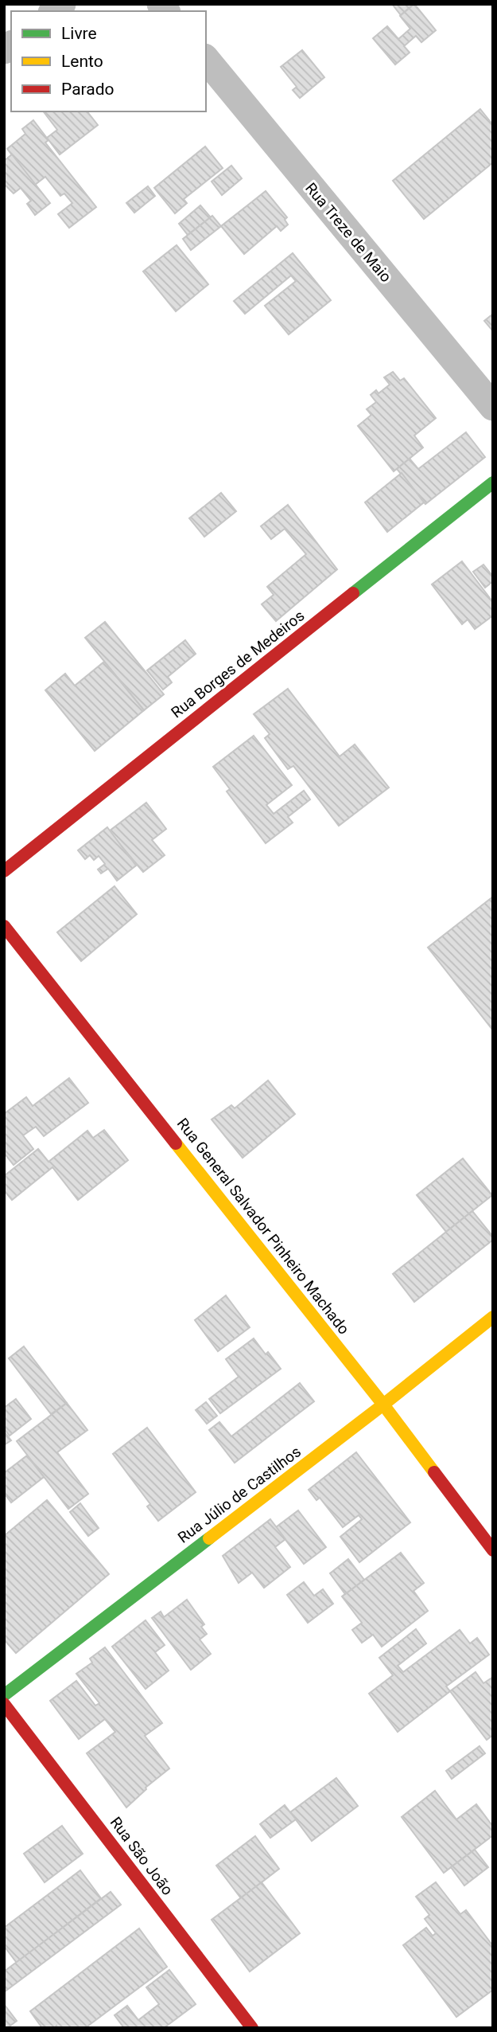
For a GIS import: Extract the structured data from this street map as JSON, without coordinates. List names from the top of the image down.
{
  "streets": {
    "street": [
      "Rua Treze de Maio",
      "Rua Borges de Medeiros",
      "Rua General Salvador Pinheiro Machado",
      "Rua Júlio de Castilhos",
      "Rua São João"
    ]
  },
  "crossings": [
    ["Rua General Salvador Pinheiro Machado", "Rua Júlio de Castilhos"]
  ],
  "legend": ["Livre", "Lento", "Parado"]
}
